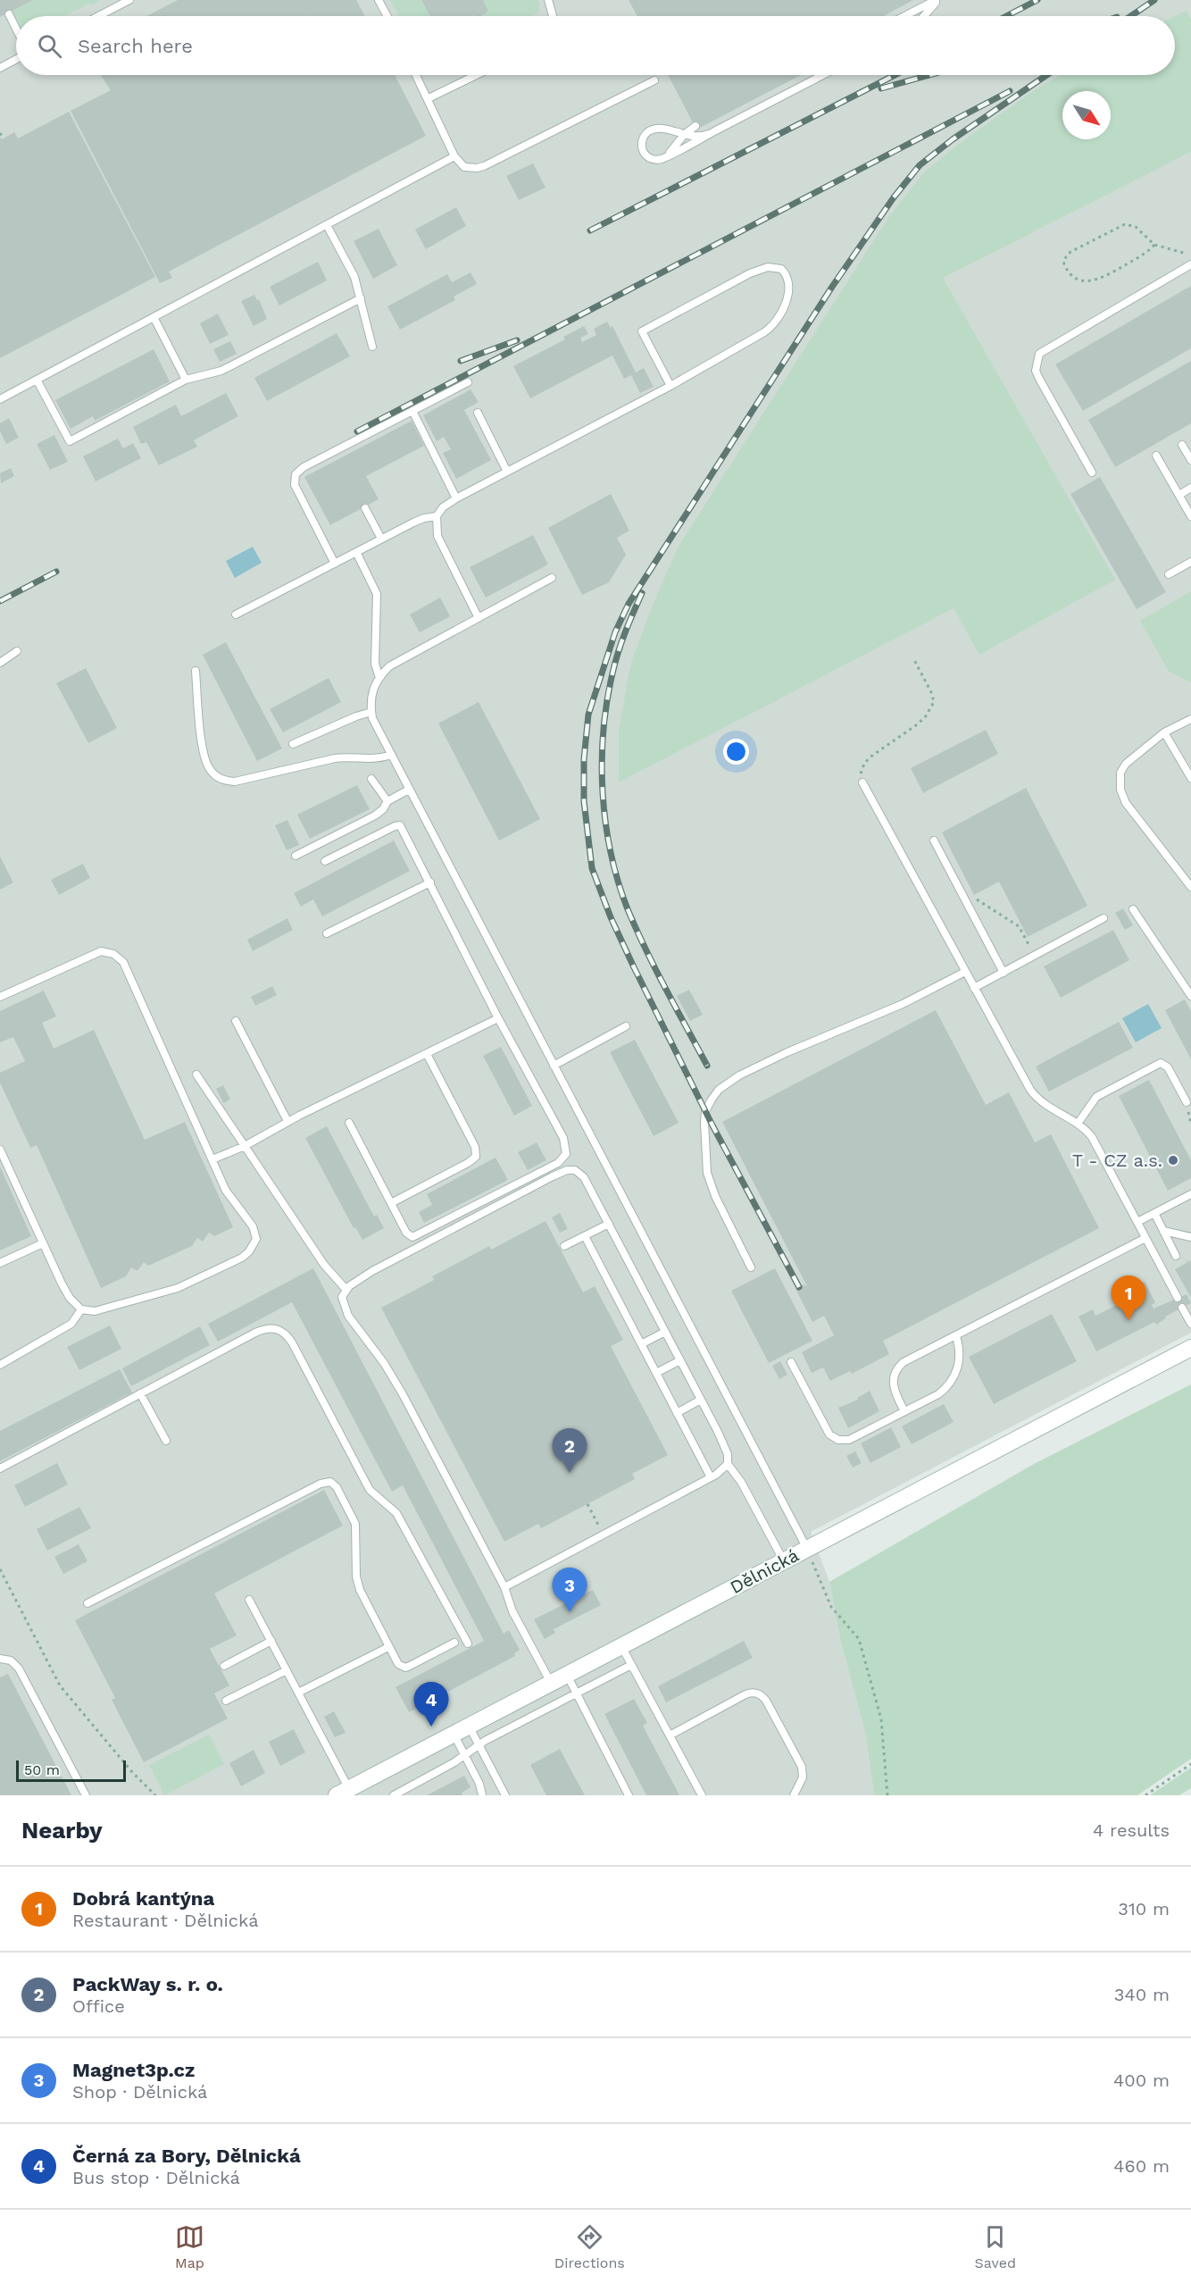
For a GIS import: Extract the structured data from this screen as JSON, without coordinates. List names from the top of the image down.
{
  "streets": {
    "street": ["Dělnická"]
  },
  "places": ["T - CZ a.s."],
  "scale_bar": "50 m",
  "north": "bottom right",
  "page": {
    "search": "Search here",
    "pins": [
      "1",
      "2",
      "3",
      "4"
    ],
    "scale": "50 m",
    "heading": ["Nearby", "4 results"],
    "list": [
      {
        "mark": "1",
        "name": "Dobrá kantýna",
        "note": "Restaurant · Dělnická",
        "value": "310 m"
      },
      {
        "mark": "2",
        "name": "PackWay s. r. o.",
        "note": "Office",
        "value": "340 m"
      },
      {
        "mark": "3",
        "name": "Magnet3p.cz",
        "note": "Shop · Dělnická",
        "value": "400 m"
      },
      {
        "mark": "4",
        "name": "Černá za Bory, Dělnická",
        "note": "Bus stop · Dělnická",
        "value": "460 m"
      }
    ],
    "nav": ["Map", "Directions", "Saved"]
  }
}
